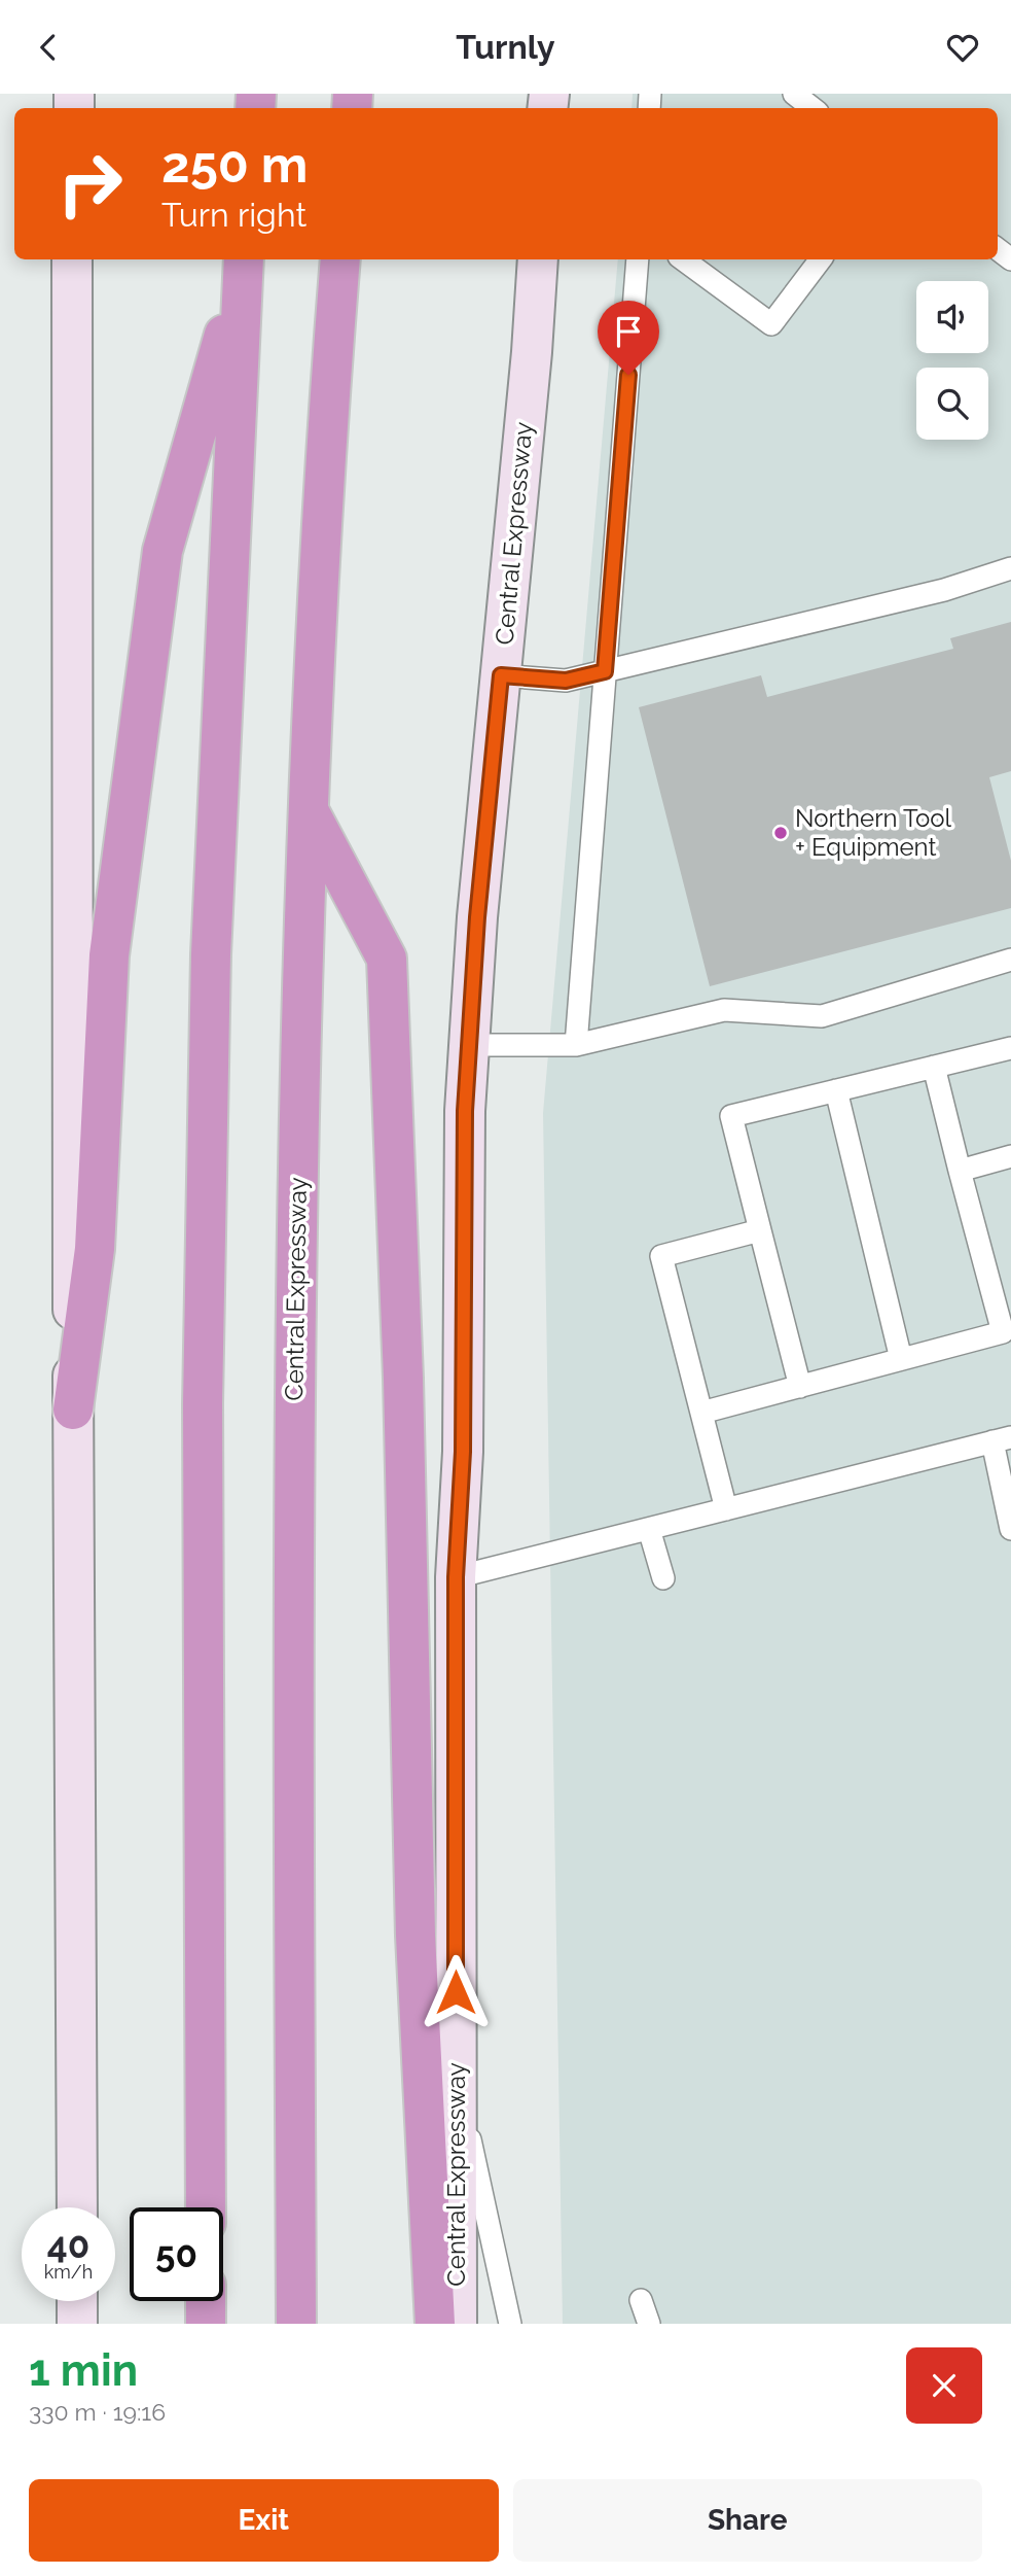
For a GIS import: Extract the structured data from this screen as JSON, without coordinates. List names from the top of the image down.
{
  "streets": {
    "highway": ["Central Expressway"]
  },
  "places": ["Northern Tool + Equipment"],
  "page": {
    "header": "Turnly",
    "turn": ["250 m", "Turn right"],
    "speed": "40 km/h",
    "limit": "50",
    "heading": ["1 min", "330 m · 19:16"],
    "buttons": ["Exit", "Share"]
  }
}
